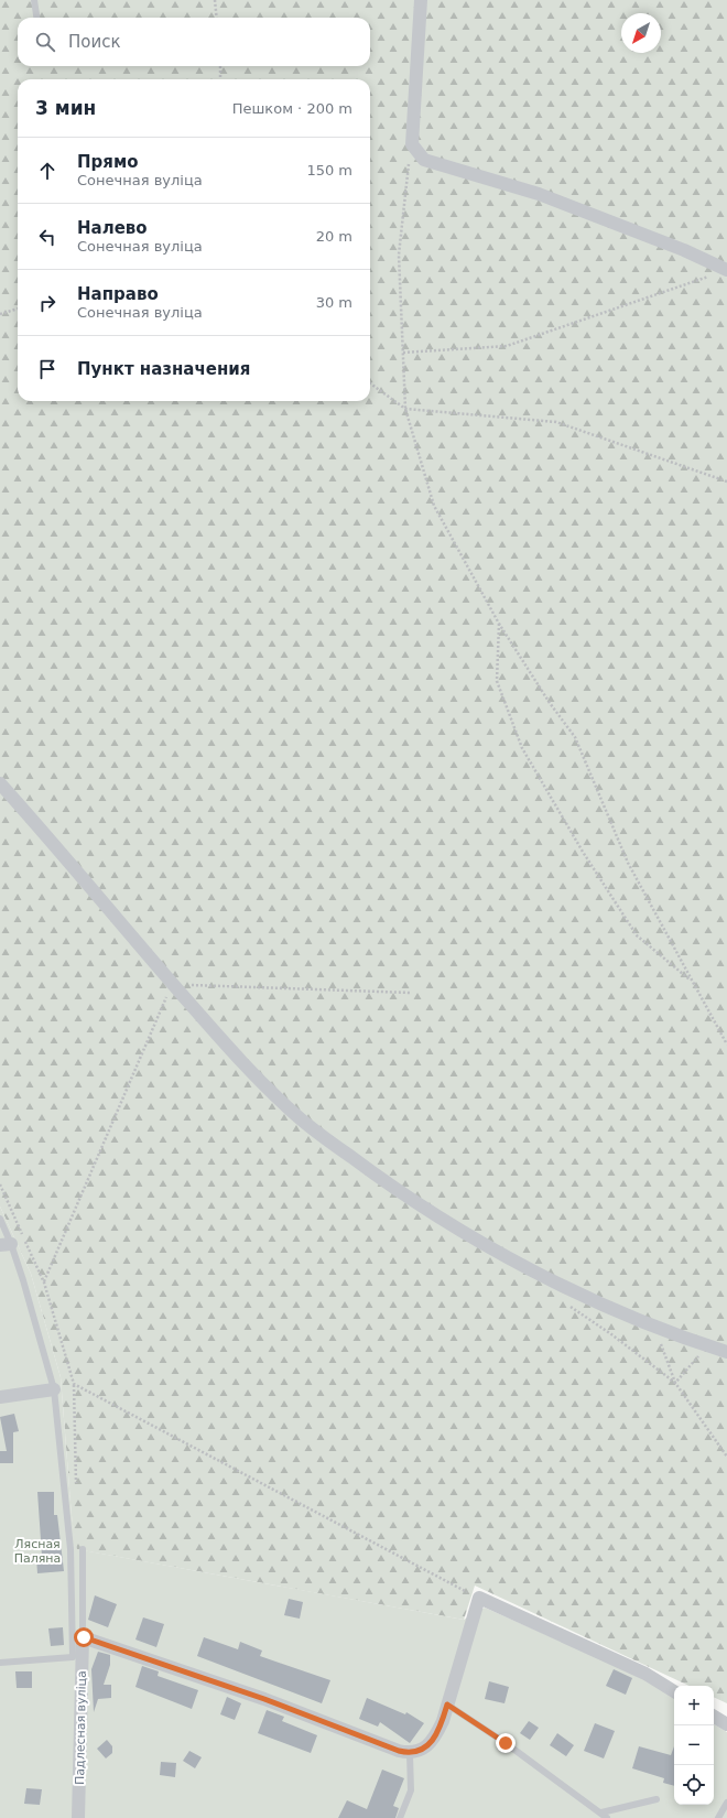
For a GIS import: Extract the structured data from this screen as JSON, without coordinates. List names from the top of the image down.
{
  "streets": {
    "street": ["Падлесная вуліца"]
  },
  "parks": ["Лясная Паляна"],
  "north": "bottom left",
  "page": {
    "search": "Поиск",
    "heading": ["3 мин", "Пешком · 200 m"],
    "list": [
      ["Прямо", "Сонечная вуліца", "150 m"],
      ["Налево", "Сонечная вуліца", "20 m"],
      ["Направо", "Сонечная вуліца", "30 m"],
      "Пункт назначения"
    ],
    "map_buttons": ["+", "−"]
  }
}
